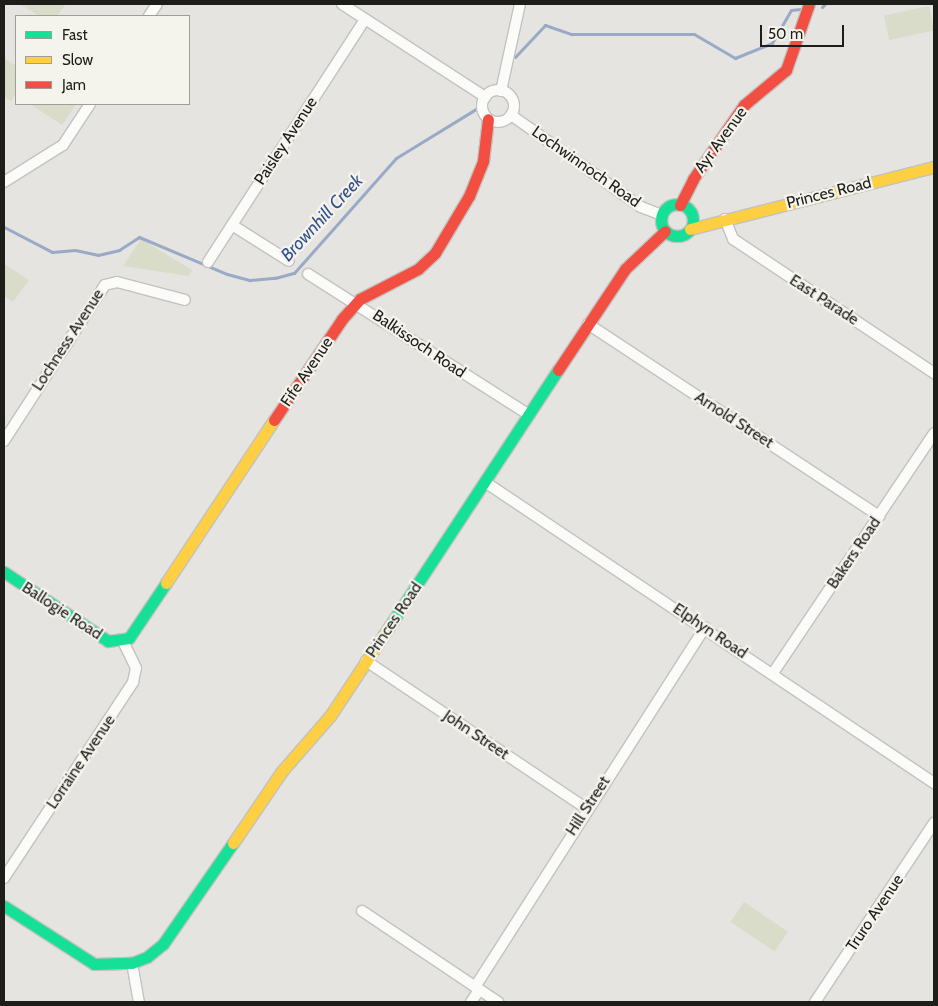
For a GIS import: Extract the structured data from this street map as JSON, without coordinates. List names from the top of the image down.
{
  "streets": {
    "street": [
      "Ayr Avenue",
      "Paisley Avenue",
      "Lochwinnoch Road",
      "Princes Road",
      "East Parade",
      "Lochness Avenue",
      "Balkissoch Road",
      "Fife Avenue",
      "Arnold Street",
      "Bakers Road",
      "Ballogie Road",
      "Elphyn Road",
      "John Street",
      "Lorraine Avenue",
      "Hill Street",
      "Truro Avenue"
    ]
  },
  "crossings": [
    ["Ayr Avenue", "Lochwinnoch Road"],
    ["Ayr Avenue", "Princes Road"],
    ["Lochwinnoch Road", "Princes Road"],
    ["Lochwinnoch Road", "Fife Avenue"],
    ["Princes Road", "East Parade"],
    ["Princes Road", "Balkissoch Road"],
    ["Princes Road", "Arnold Street"],
    ["Princes Road", "Elphyn Road"],
    ["Princes Road", "John Street"],
    ["Balkissoch Road", "Fife Avenue"],
    ["Fife Avenue", "Ballogie Road"],
    ["Fife Avenue", "Lorraine Avenue"],
    ["Arnold Street", "Bakers Road"],
    ["Bakers Road", "Elphyn Road"],
    ["Ballogie Road", "Lorraine Avenue"],
    ["Elphyn Road", "Hill Street"],
    ["John Street", "Hill Street"]
  ],
  "water": ["Brownhill Creek"],
  "legend": ["Fast", "Slow", "Jam"],
  "scale_bar": "50 m"
}
